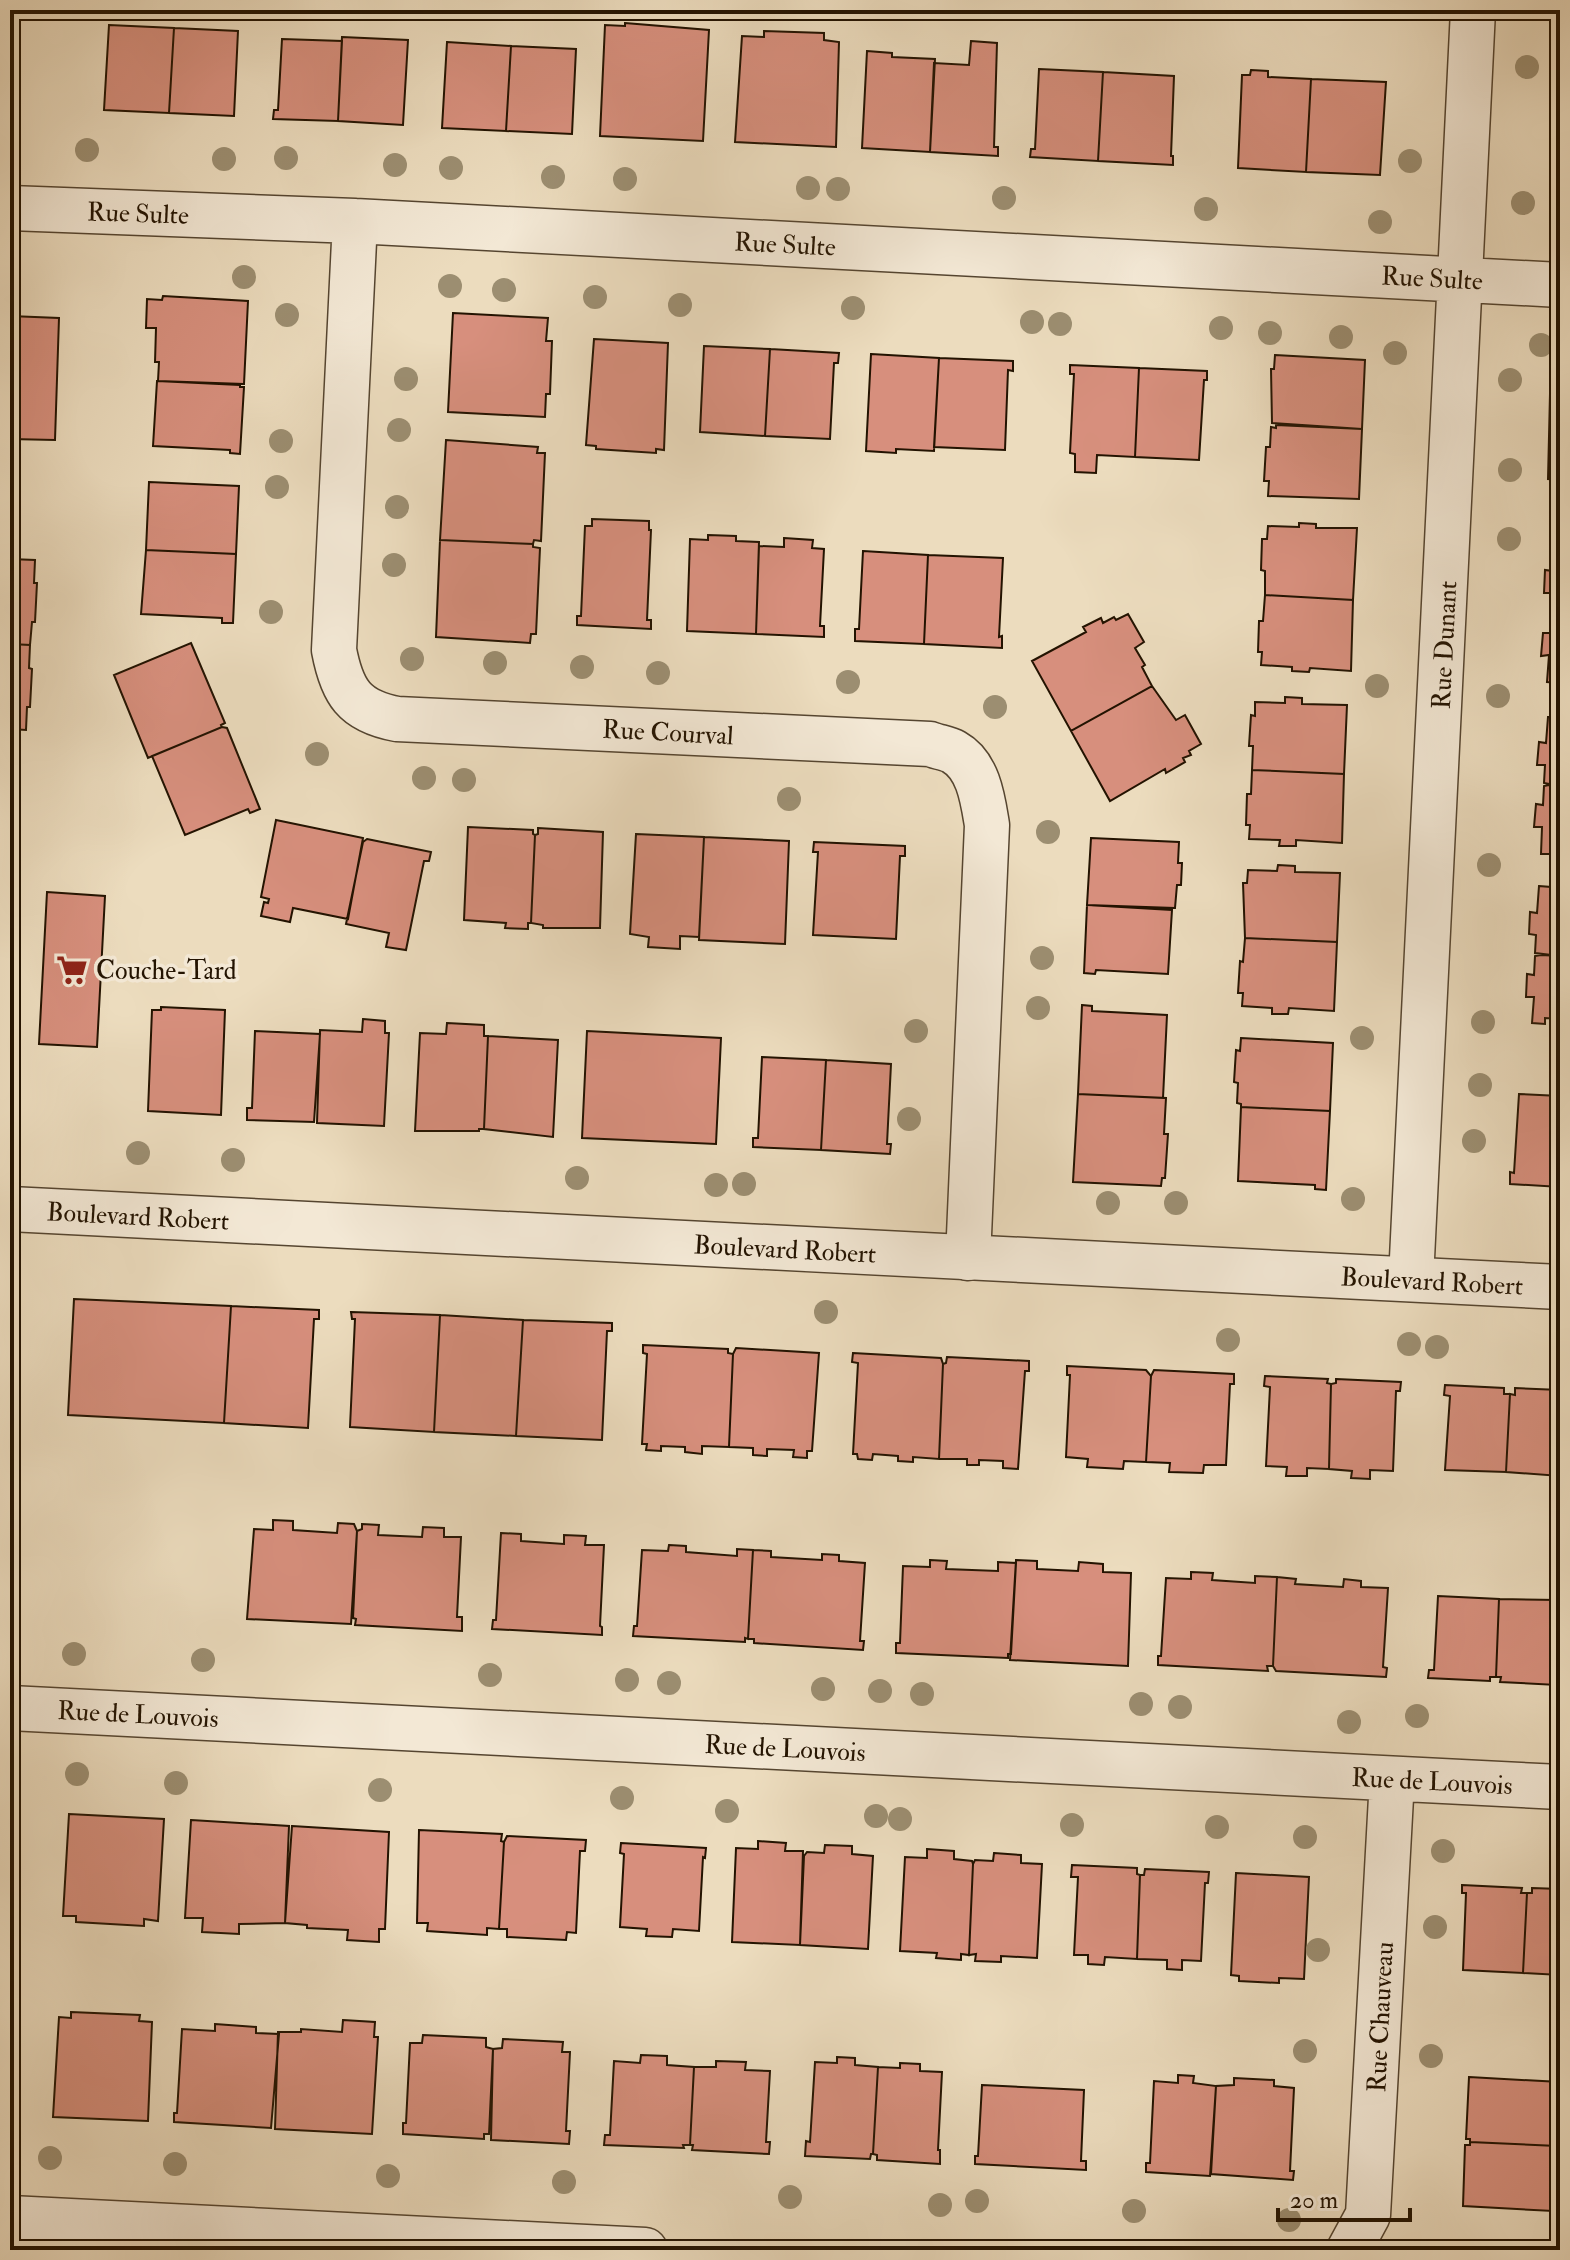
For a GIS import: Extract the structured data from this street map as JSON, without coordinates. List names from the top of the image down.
{
  "streets": {
    "street": [
      "Rue Sulte",
      "Rue Dunant",
      "Rue Courval",
      "Boulevard Robert",
      "Rue de Louvois",
      "Rue Chauveau"
    ]
  },
  "crossings": [
    ["Rue Sulte", "Rue Dunant"],
    ["Rue Sulte", "Rue Courval"],
    ["Rue Dunant", "Boulevard Robert"],
    ["Rue Courval", "Boulevard Robert"],
    ["Rue de Louvois", "Rue Chauveau"]
  ],
  "places": {
    "supermarket": ["Couche-Tard"]
  },
  "scale_bar": "20 m"
}
